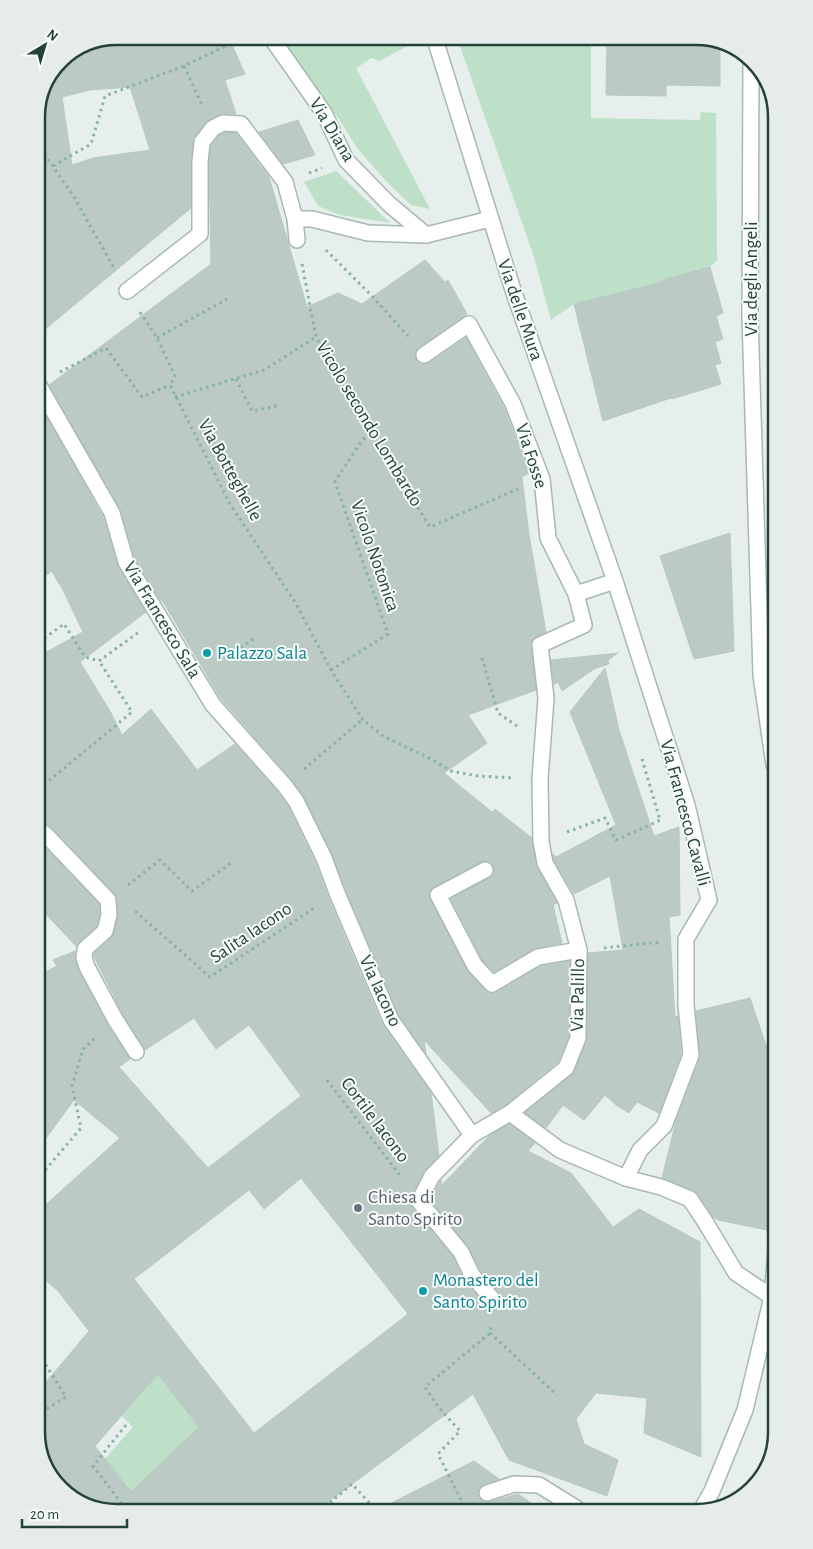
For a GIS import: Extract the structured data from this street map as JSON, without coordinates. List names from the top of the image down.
{
  "streets": {
    "street": [
      "Via Diana",
      "Via degli Angeli",
      "Via delle Mura",
      "Via Fosse",
      "Via Francesco Sala",
      "Via Francesco Cavalli",
      "Via Iacono",
      "Via Palillo"
    ],
    "path": [
      "Vicolo secondo Lombardo",
      "Via Botteghelle",
      "Vicolo Notonica",
      "Salita Iacono",
      "Cortile Iacono"
    ]
  },
  "crossings": [
    ["Via delle Mura", "Via Francesco Cavalli"],
    ["Vicolo secondo Lombardo", "Via Fosse"],
    ["Vicolo secondo Lombardo", "Vicolo Notonica"],
    ["Via Fosse", "Via Palillo"],
    ["Via Botteghelle", "Vicolo Notonica"],
    ["Via Botteghelle", "Via Palillo"],
    ["Via Francesco Sala", "Via Iacono"],
    ["Salita Iacono", "Via Iacono"],
    ["Via Iacono", "Via Palillo"]
  ],
  "places": ["Palazzo Sala", "Chiesa di Santo Spirito", "Monastero del Santo Spirito"],
  "scale_bar": "20 m",
  "north": "top right"
}
